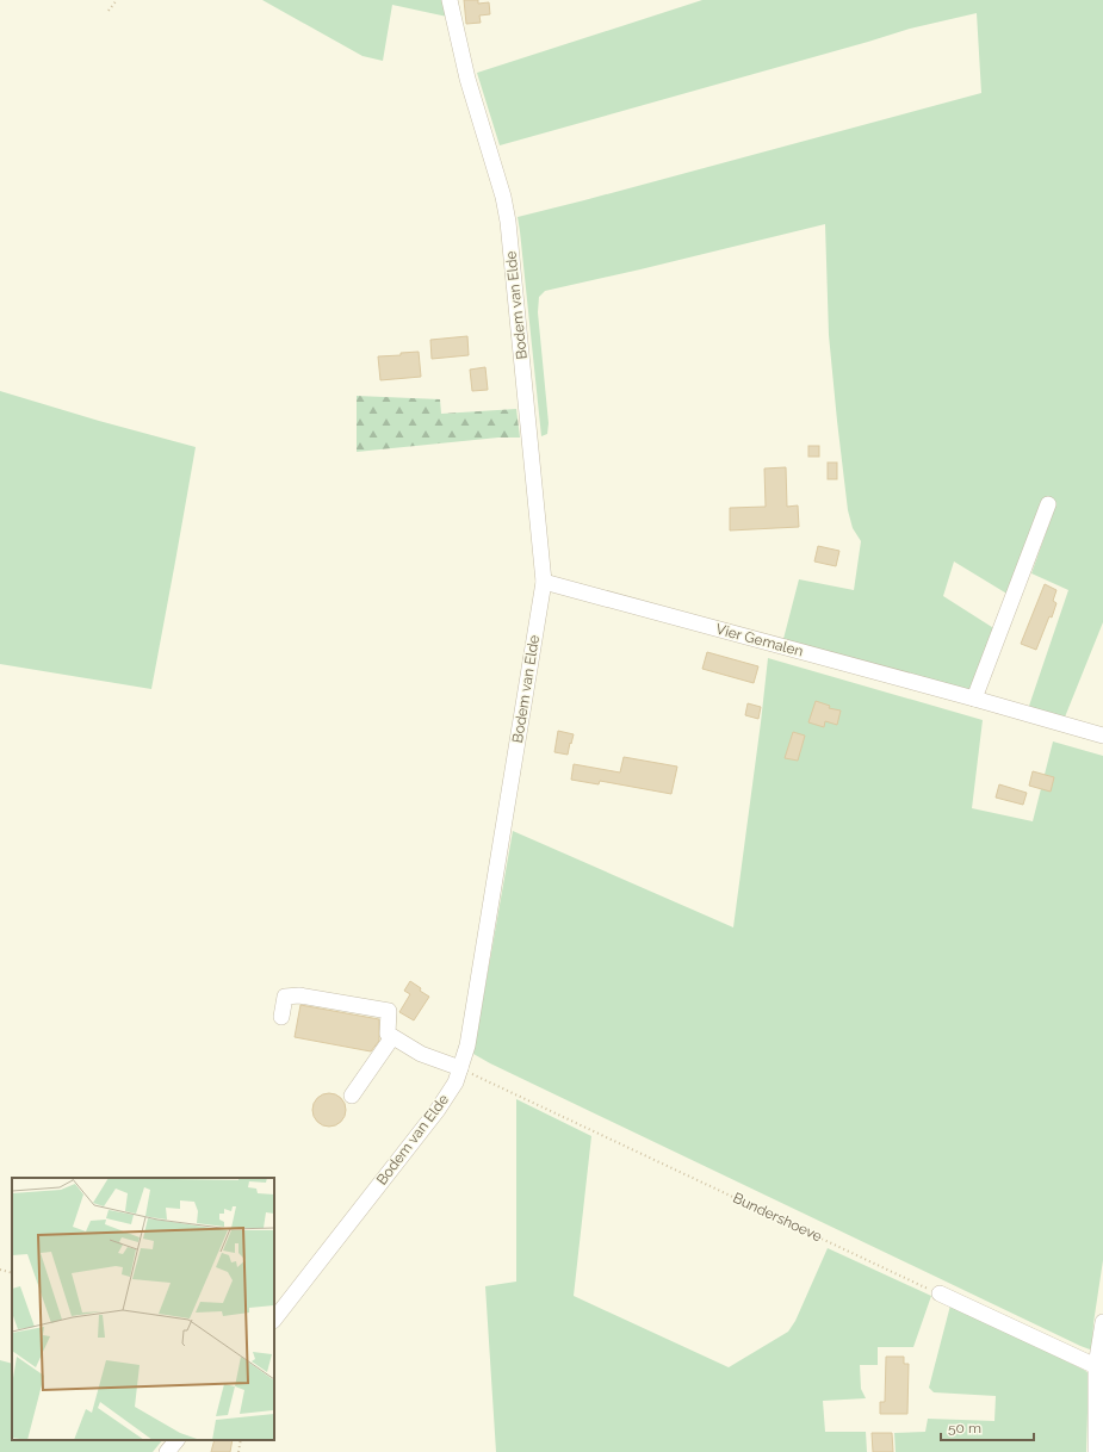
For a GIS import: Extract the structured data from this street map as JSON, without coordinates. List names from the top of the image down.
{
  "streets": {
    "street": ["Bodem van Elde", "Vier Gemalen"],
    "path": ["Bundershoeve"]
  },
  "crossings": [
    ["Bodem van Elde", "Vier Gemalen"],
    ["Bodem van Elde", "Bundershoeve"]
  ],
  "scale_bar": "50 m"
}
